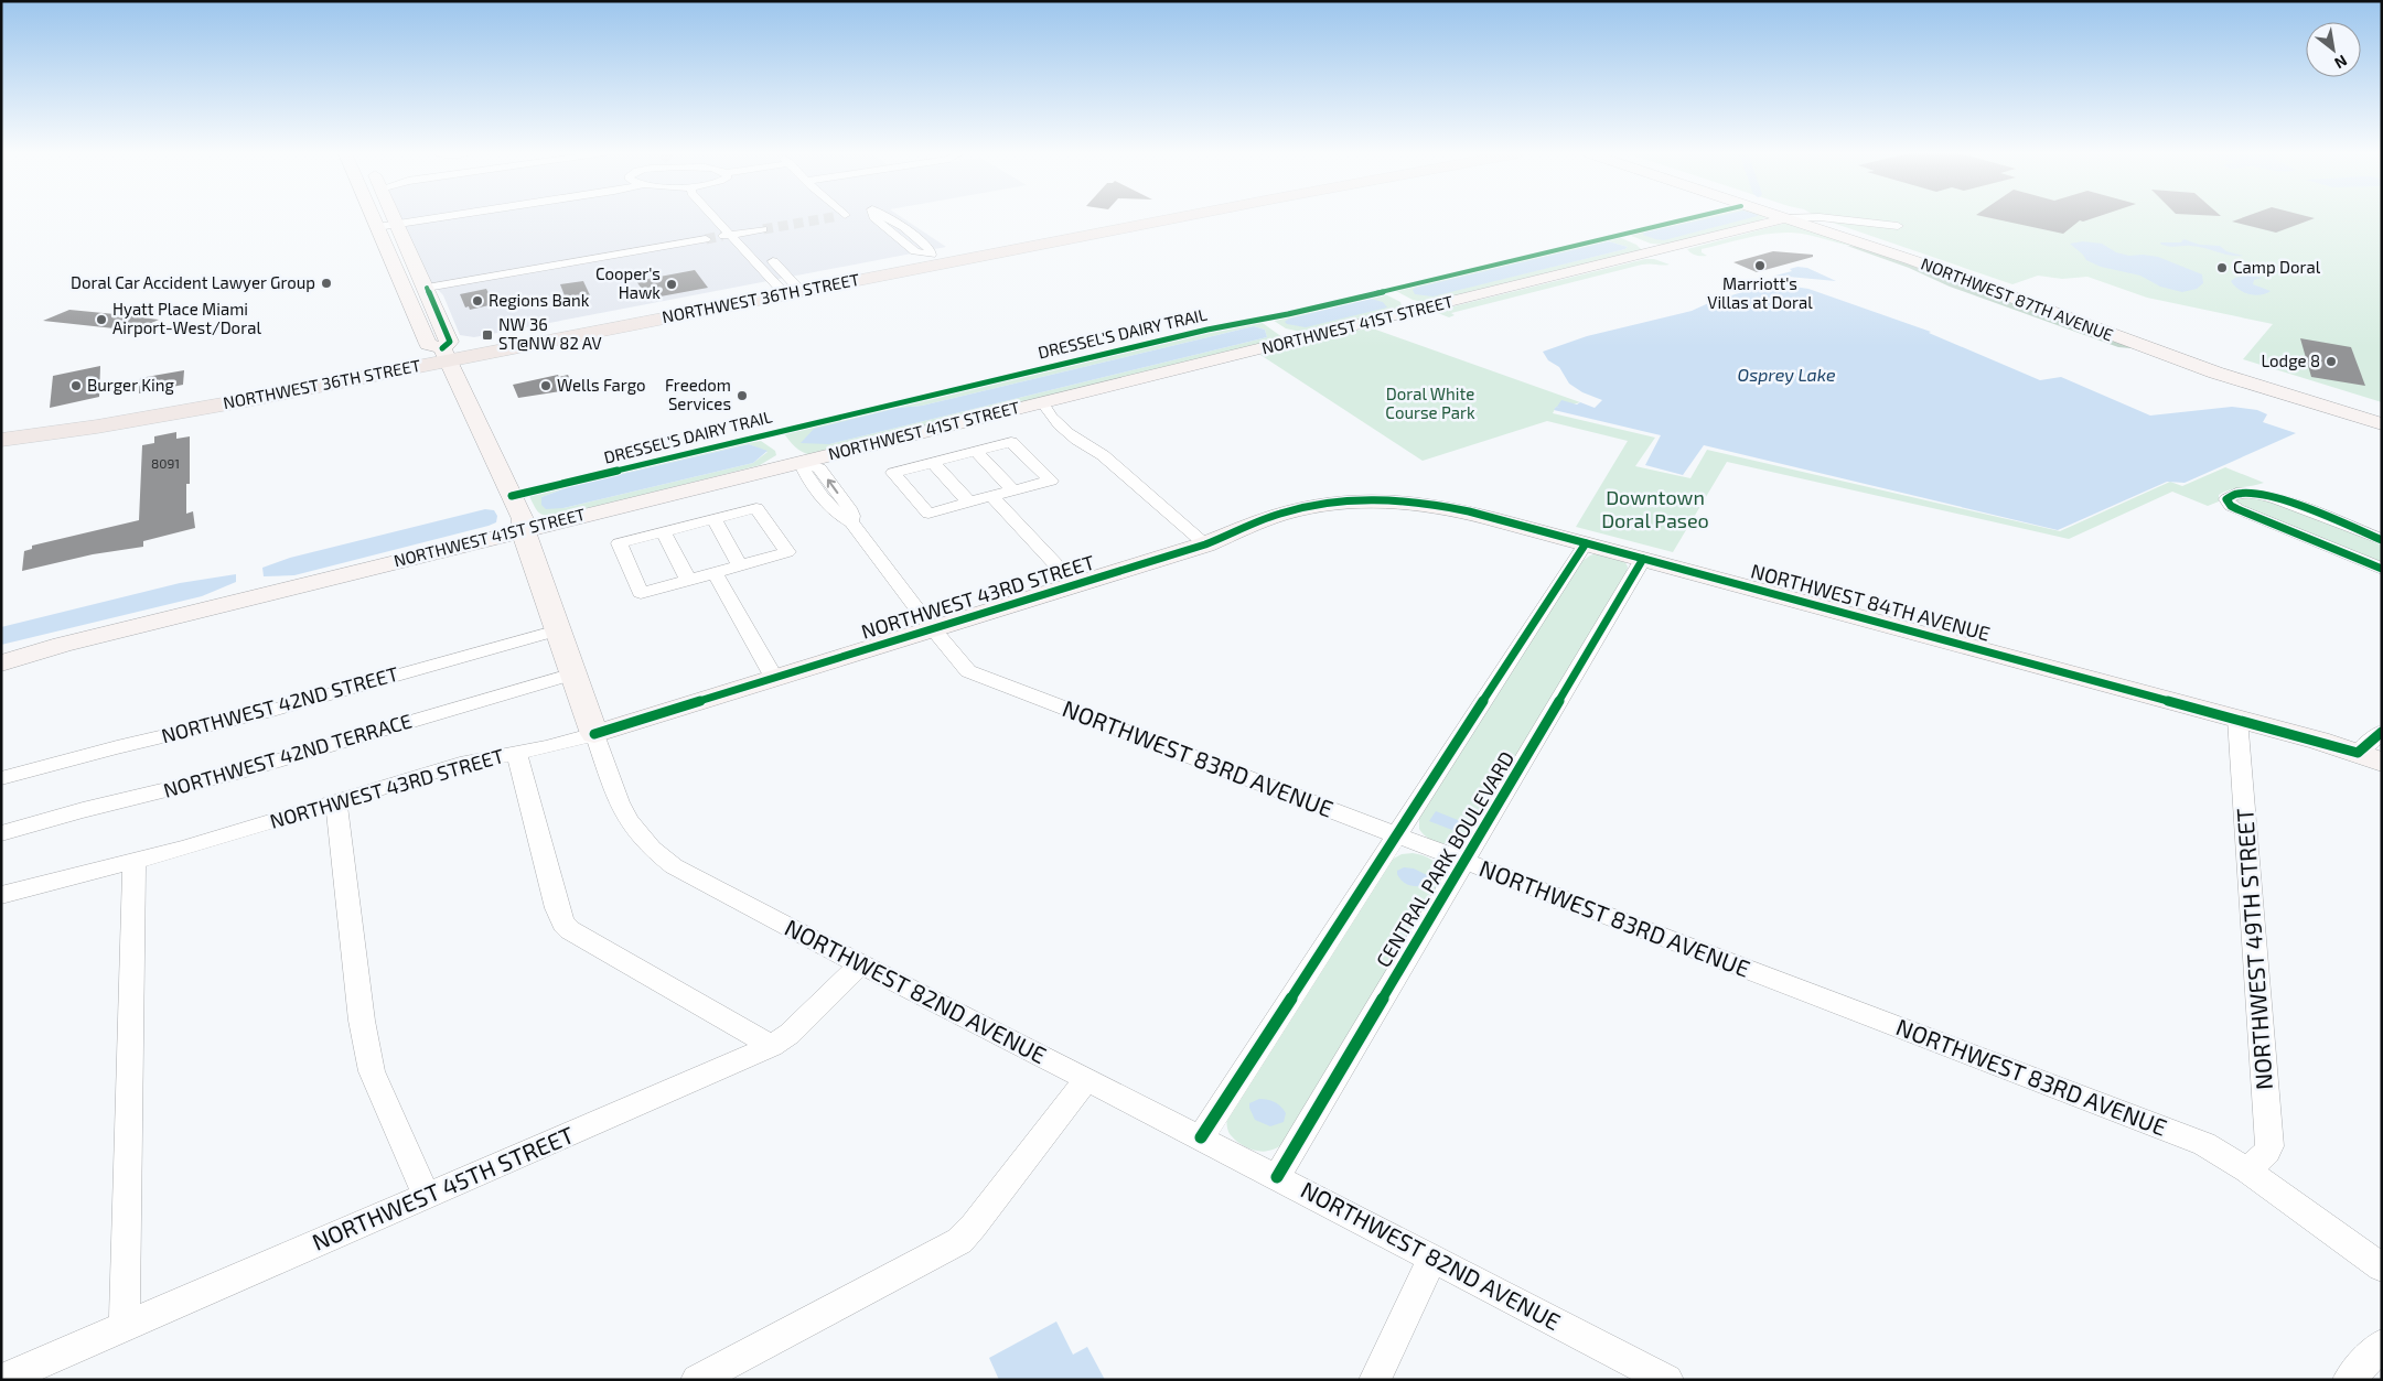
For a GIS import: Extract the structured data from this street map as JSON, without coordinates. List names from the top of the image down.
{
  "streets": {
    "main road": ["NORTHWEST 36TH STREET"],
    "street": [
      "NORTHWEST 87TH AVENUE",
      "NORTHWEST 41ST STREET",
      "NORTHWEST 43RD STREET",
      "NORTHWEST 84TH AVENUE",
      "NORTHWEST 42ND STREET",
      "NORTHWEST 42ND TERRACE",
      "NORTHWEST 83RD AVENUE",
      "CENTRAL PARK BOULEVARD",
      "NORTHWEST 49TH STREET",
      "NORTHWEST 82ND AVENUE",
      "NORTHWEST 45TH STREET"
    ],
    "cycle path": ["DRESSEL'S DAIRY TRAIL"]
  },
  "crossings": [
    ["NORTHWEST 36TH STREET", "NORTHWEST 82ND AVENUE"],
    ["NORTHWEST 87TH AVENUE", "NORTHWEST 41ST STREET"],
    ["NORTHWEST 41ST STREET", "NORTHWEST 83RD AVENUE"],
    ["NORTHWEST 41ST STREET", "NORTHWEST 82ND AVENUE"],
    ["NORTHWEST 43RD STREET", "NORTHWEST 84TH AVENUE"],
    ["NORTHWEST 43RD STREET", "NORTHWEST 83RD AVENUE"],
    ["NORTHWEST 43RD STREET", "NORTHWEST 82ND AVENUE"],
    ["NORTHWEST 84TH AVENUE", "CENTRAL PARK BOULEVARD"],
    ["NORTHWEST 84TH AVENUE", "NORTHWEST 49TH STREET"],
    ["NORTHWEST 42ND STREET", "NORTHWEST 82ND AVENUE"],
    ["NORTHWEST 42ND TERRACE", "NORTHWEST 82ND AVENUE"],
    ["NORTHWEST 83RD AVENUE", "CENTRAL PARK BOULEVARD"],
    ["NORTHWEST 83RD AVENUE", "NORTHWEST 49TH STREET"],
    ["CENTRAL PARK BOULEVARD", "NORTHWEST 82ND AVENUE"],
    ["NORTHWEST 82ND AVENUE", "NORTHWEST 45TH STREET"]
  ],
  "water": ["Osprey Lake"],
  "parks": ["Doral White Course Park", "Downtown Doral Paseo"],
  "places": {
    "other": [
      "Marriott's Villas at Doral",
      "Camp Doral",
      "Doral Car Accident Lawyer Group",
      "Cooper's Hawk",
      "Regions Bank",
      "Hyatt Place Miami Airport-West/Doral",
      "Lodge 8",
      "Burger King",
      "Wells Fargo",
      "Freedom Services"
    ],
    "transit": ["NW 36 ST@NW 82 AV"]
  },
  "house_numbers": ["8091"],
  "north": "bottom right"
}
